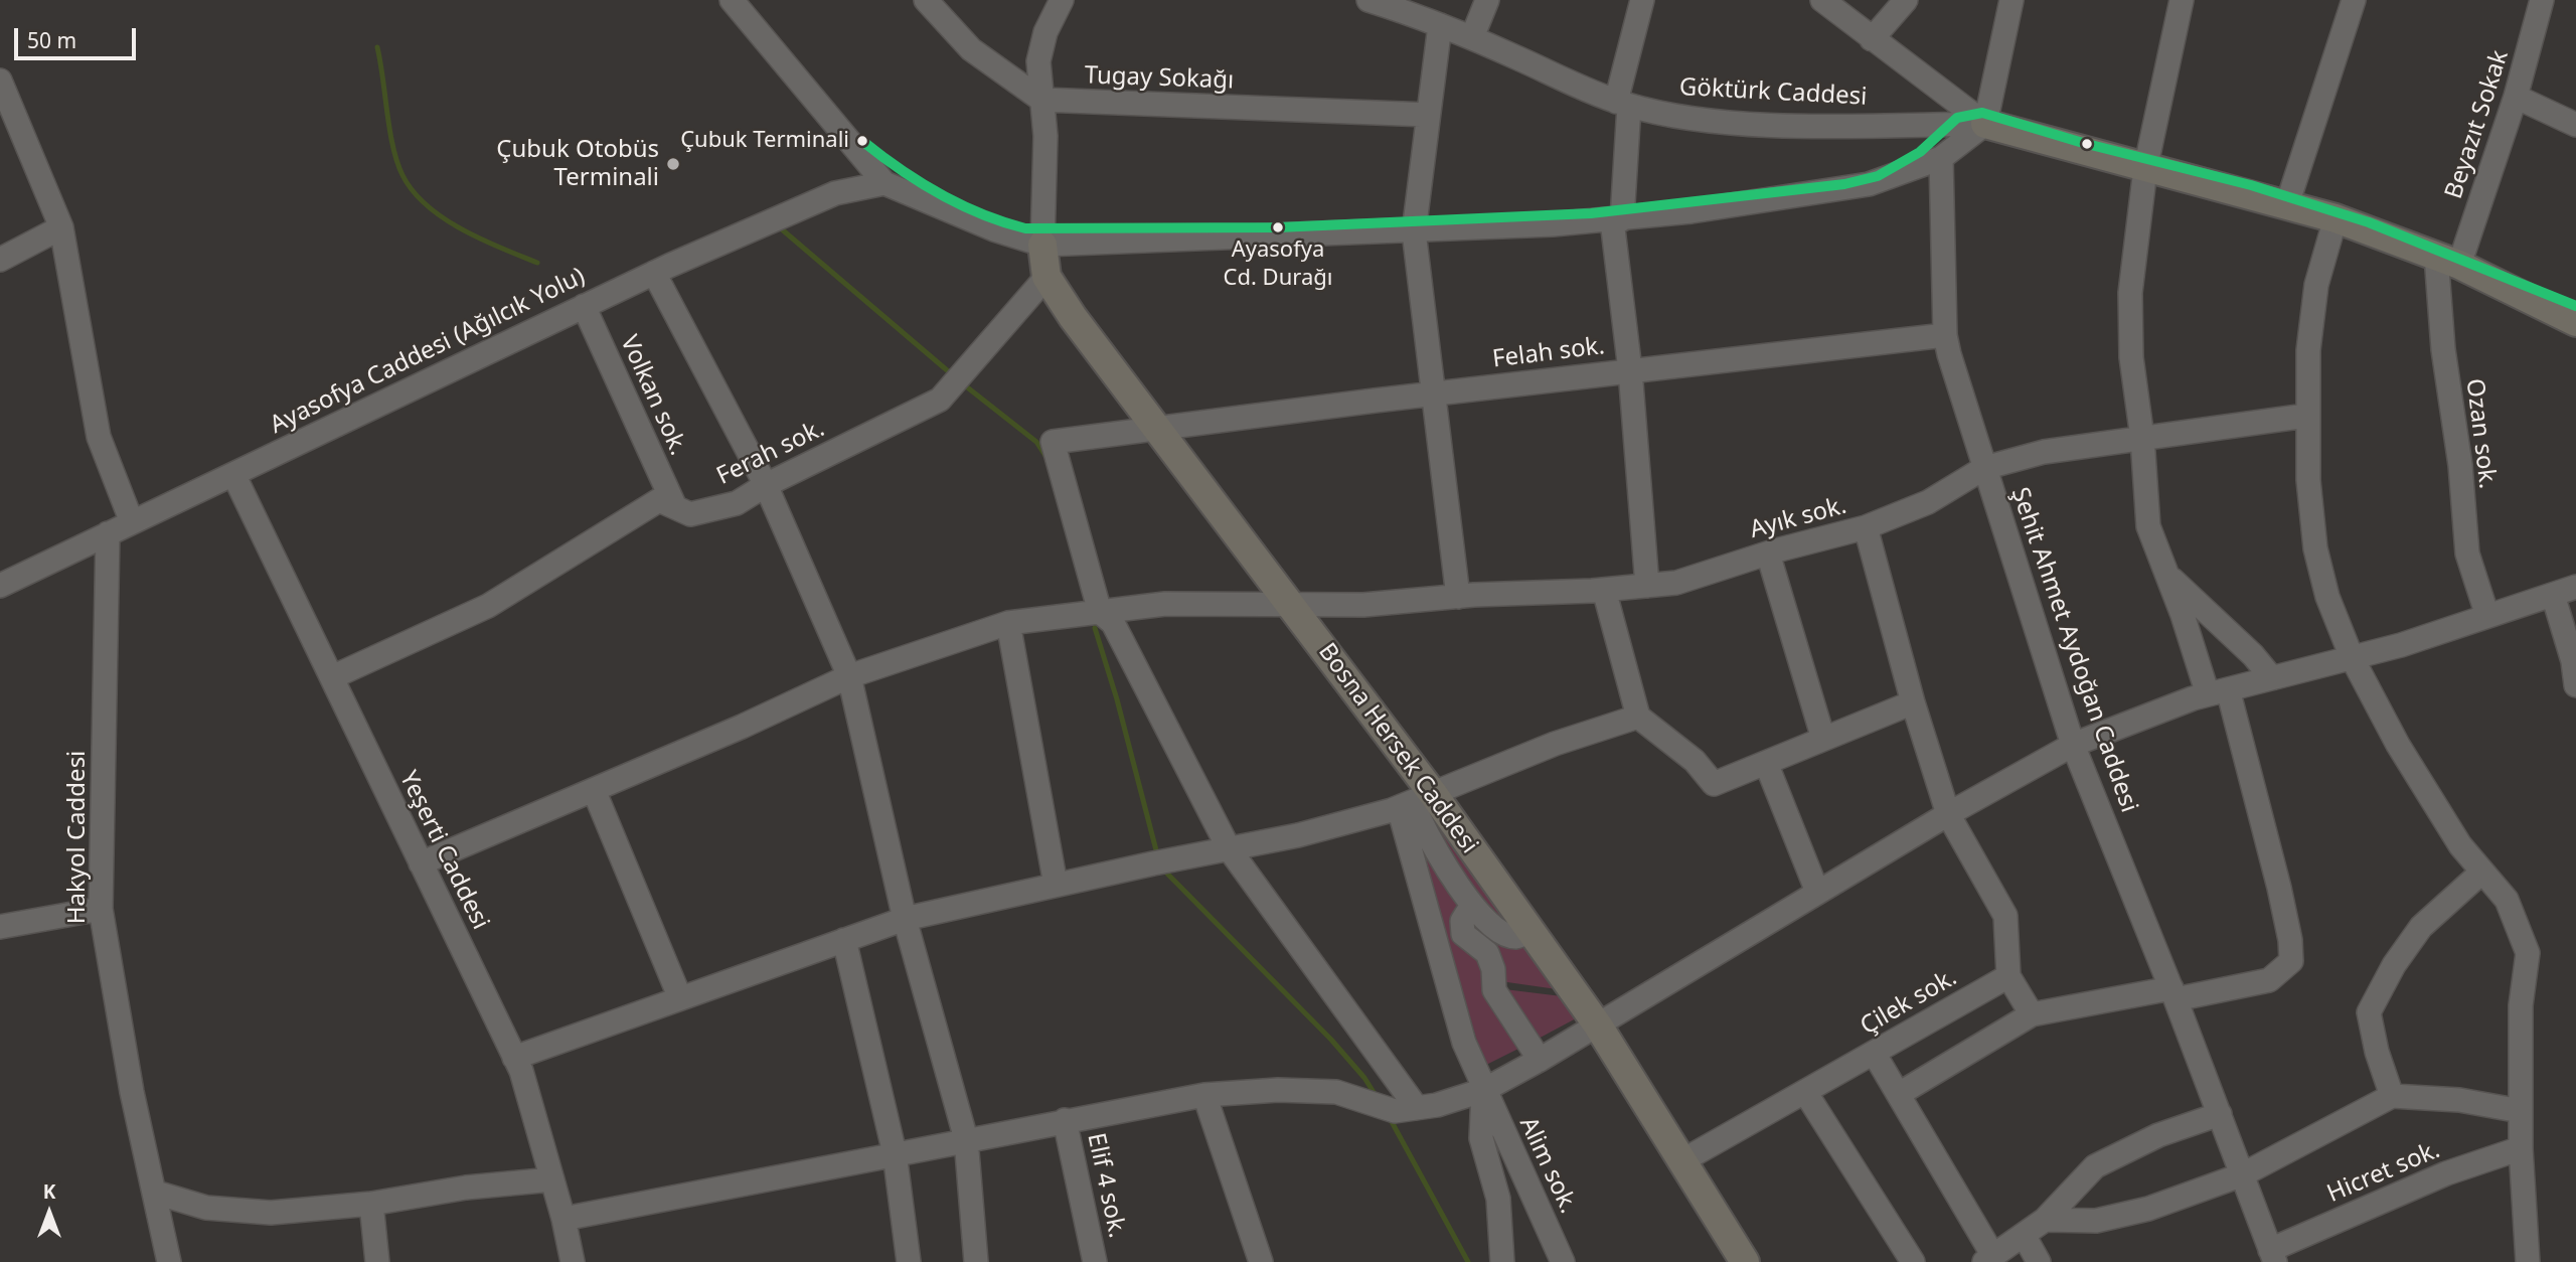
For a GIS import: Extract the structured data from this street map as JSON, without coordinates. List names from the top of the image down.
{
  "streets": {
    "main road": ["Bosna Hersek Caddesi"],
    "street": [
      "Tugay Sokağı",
      "Göktürk Caddesi",
      "Beyazıt Sokak",
      "Ayasofya Caddesi (Ağılcık Yolu)",
      "Felah sok.",
      "Volkan sok.",
      "Ozan sok.",
      "Ferah sok.",
      "Ayık sok.",
      "Şehit Ahmet Aydoğan Caddesi",
      "Hakyol Caddesi",
      "Yeşerti Caddesi",
      "Çilek sok.",
      "Alim sok.",
      "Hicret sok.",
      "Elif 4 sok."
    ]
  },
  "crossings": [
    ["Beyazıt Sokak", "Ozan sok."],
    ["Ayasofya Caddesi (Ağılcık Yolu)", "Volkan sok."],
    ["Ayasofya Caddesi (Ağılcık Yolu)", "Hakyol Caddesi"],
    ["Ayasofya Caddesi (Ağılcık Yolu)", "Yeşerti Caddesi"],
    ["Felah sok.", "Ayık sok."],
    ["Felah sok.", "Şehit Ahmet Aydoğan Caddesi"],
    ["Felah sok.", "Bosna Hersek Caddesi"],
    ["Volkan sok.", "Ferah sok."],
    ["Ferah sok.", "Bosna Hersek Caddesi"],
    ["Ferah sok.", "Yeşerti Caddesi"],
    ["Ayık sok.", "Şehit Ahmet Aydoğan Caddesi"],
    ["Ayık sok.", "Bosna Hersek Caddesi"],
    ["Ayık sok.", "Yeşerti Caddesi"],
    ["Şehit Ahmet Aydoğan Caddesi", "Hicret sok."],
    ["Bosna Hersek Caddesi", "Çilek sok."]
  ],
  "places": ["Çubuk Terminali", "Çubuk Otobüs Terminali", "Ayasofya Cd. Durağı"],
  "scale_bar": "50 m",
  "north": "top"
}
